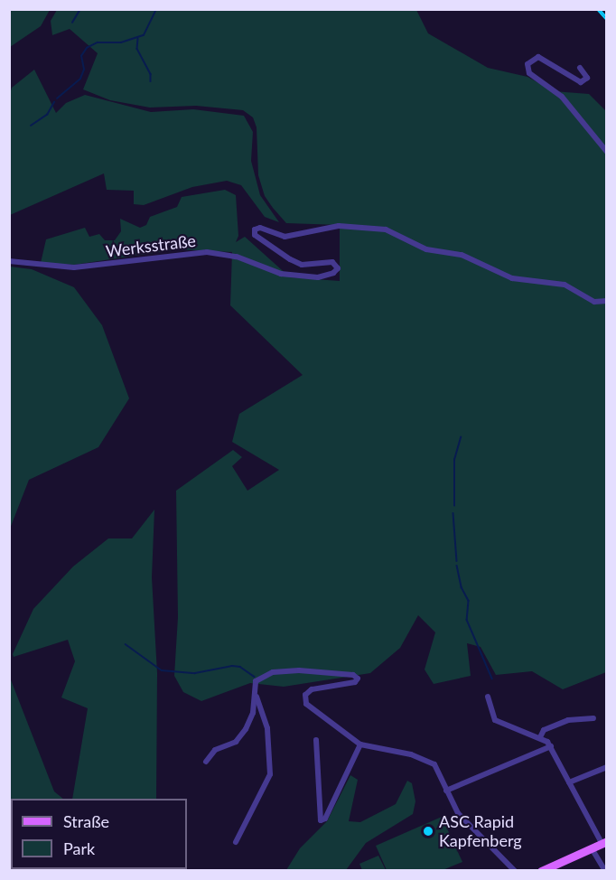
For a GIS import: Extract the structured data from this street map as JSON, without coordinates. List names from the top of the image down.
{
  "streets": {
    "street": ["Werksstraße"]
  },
  "places": ["ASC Rapid Kapfenberg"],
  "legend": ["Straße", "Park"]
}
